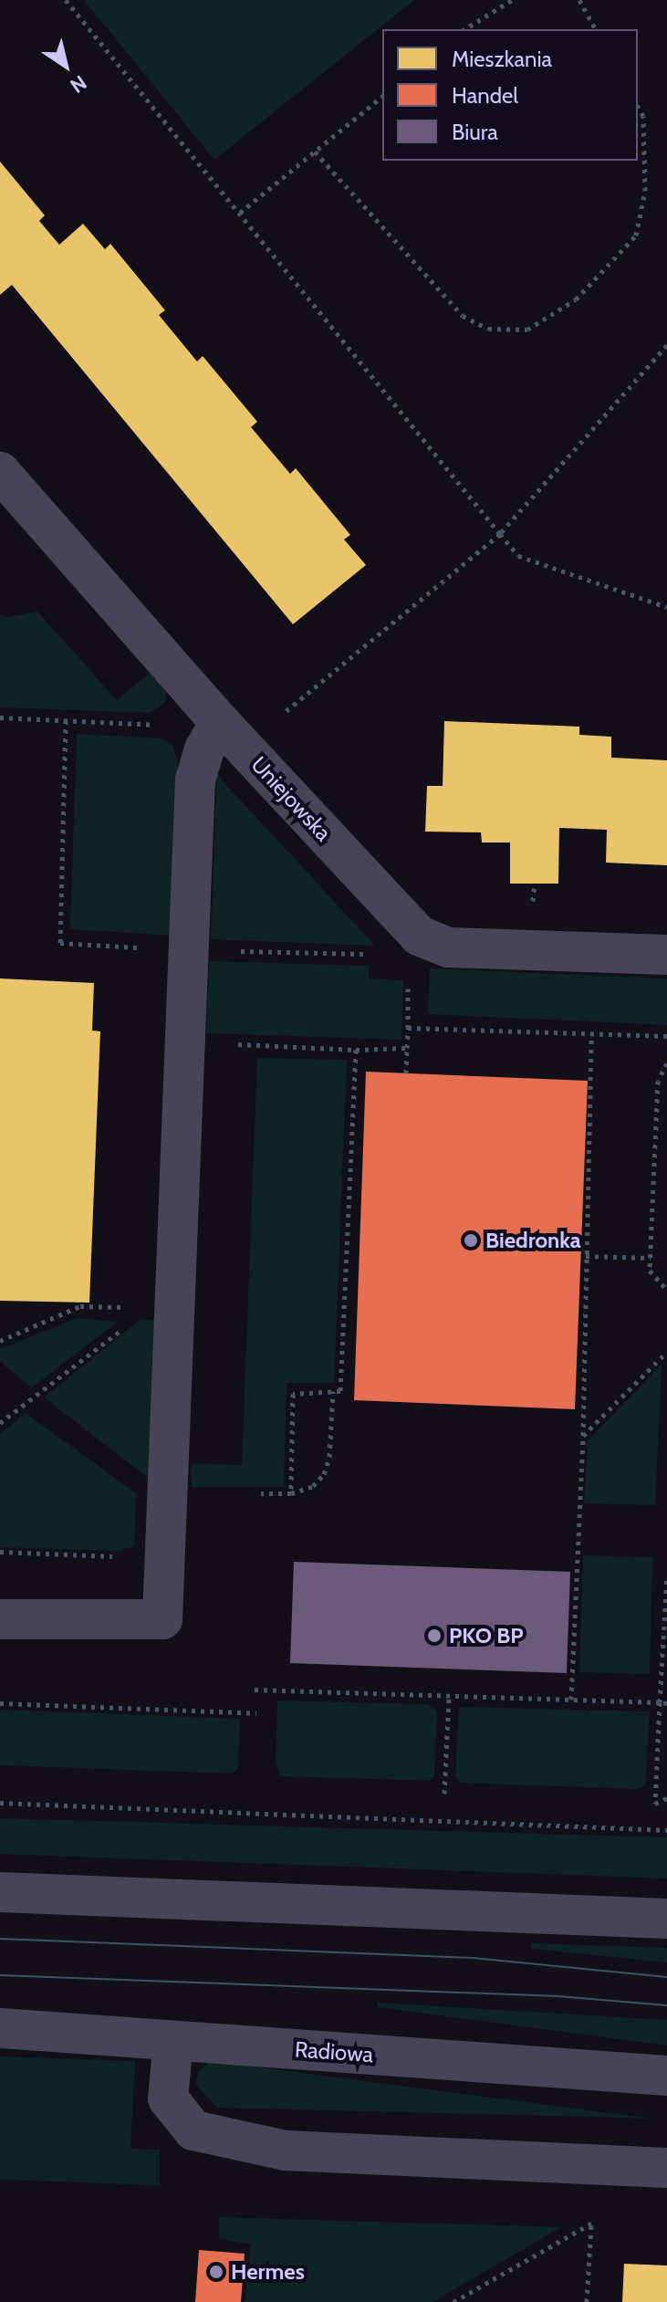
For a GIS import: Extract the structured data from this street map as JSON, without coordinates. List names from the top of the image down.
{
  "streets": {
    "street": ["Uniejowska", "Radiowa"]
  },
  "places": ["Biedronka", "PKO BP", "Hermes"],
  "legend": ["Mieszkania", "Handel", "Biura"],
  "north": "bottom right"
}
